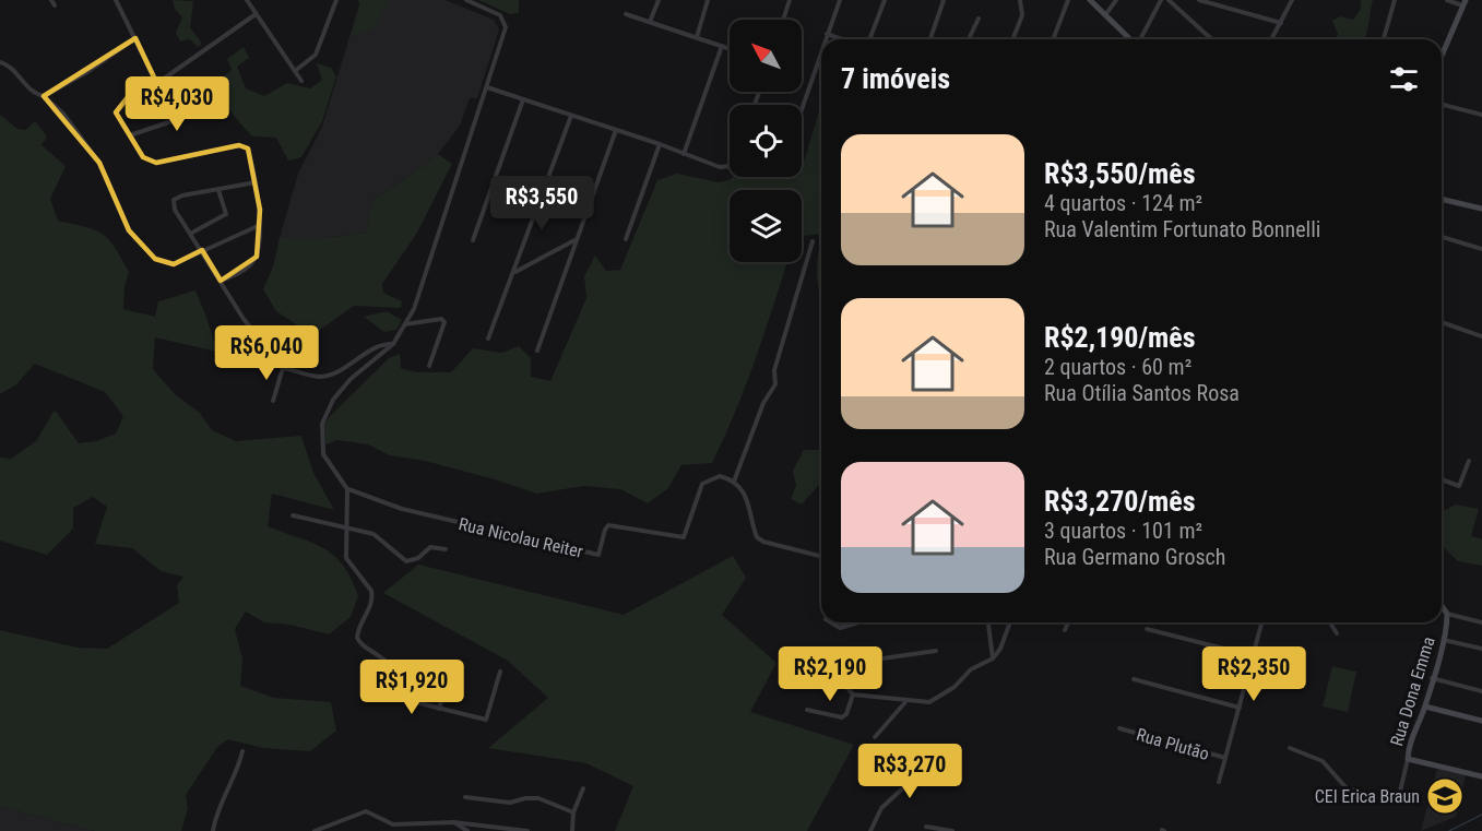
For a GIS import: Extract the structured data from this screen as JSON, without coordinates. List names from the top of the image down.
{
  "streets": {
    "street": ["Rua Nicolau Reiter", "Rua Dona Emma", "Rua Plutão"]
  },
  "places": {
    "school or university": ["CEI Erica Braun"]
  },
  "north": "top left",
  "page": {
    "heading": "7 imóveis",
    "price": [
      "R$4,030",
      "R$3,550",
      "R$6,040",
      "R$2,190",
      "R$2,350",
      "R$1,920",
      "R$3,270"
    ],
    "list": [
      {
        "name": "R$3,550/mês",
        "note": "4 quartos · 124 m² · Rua Valentim Fortunato Bonnelli"
      },
      {
        "name": "R$2,190/mês",
        "note": "2 quartos · 60 m² · Rua Otília Santos Rosa"
      },
      {
        "name": "R$3,270/mês",
        "note": "3 quartos · 101 m² · Rua Germano Grosch"
      }
    ]
  }
}
